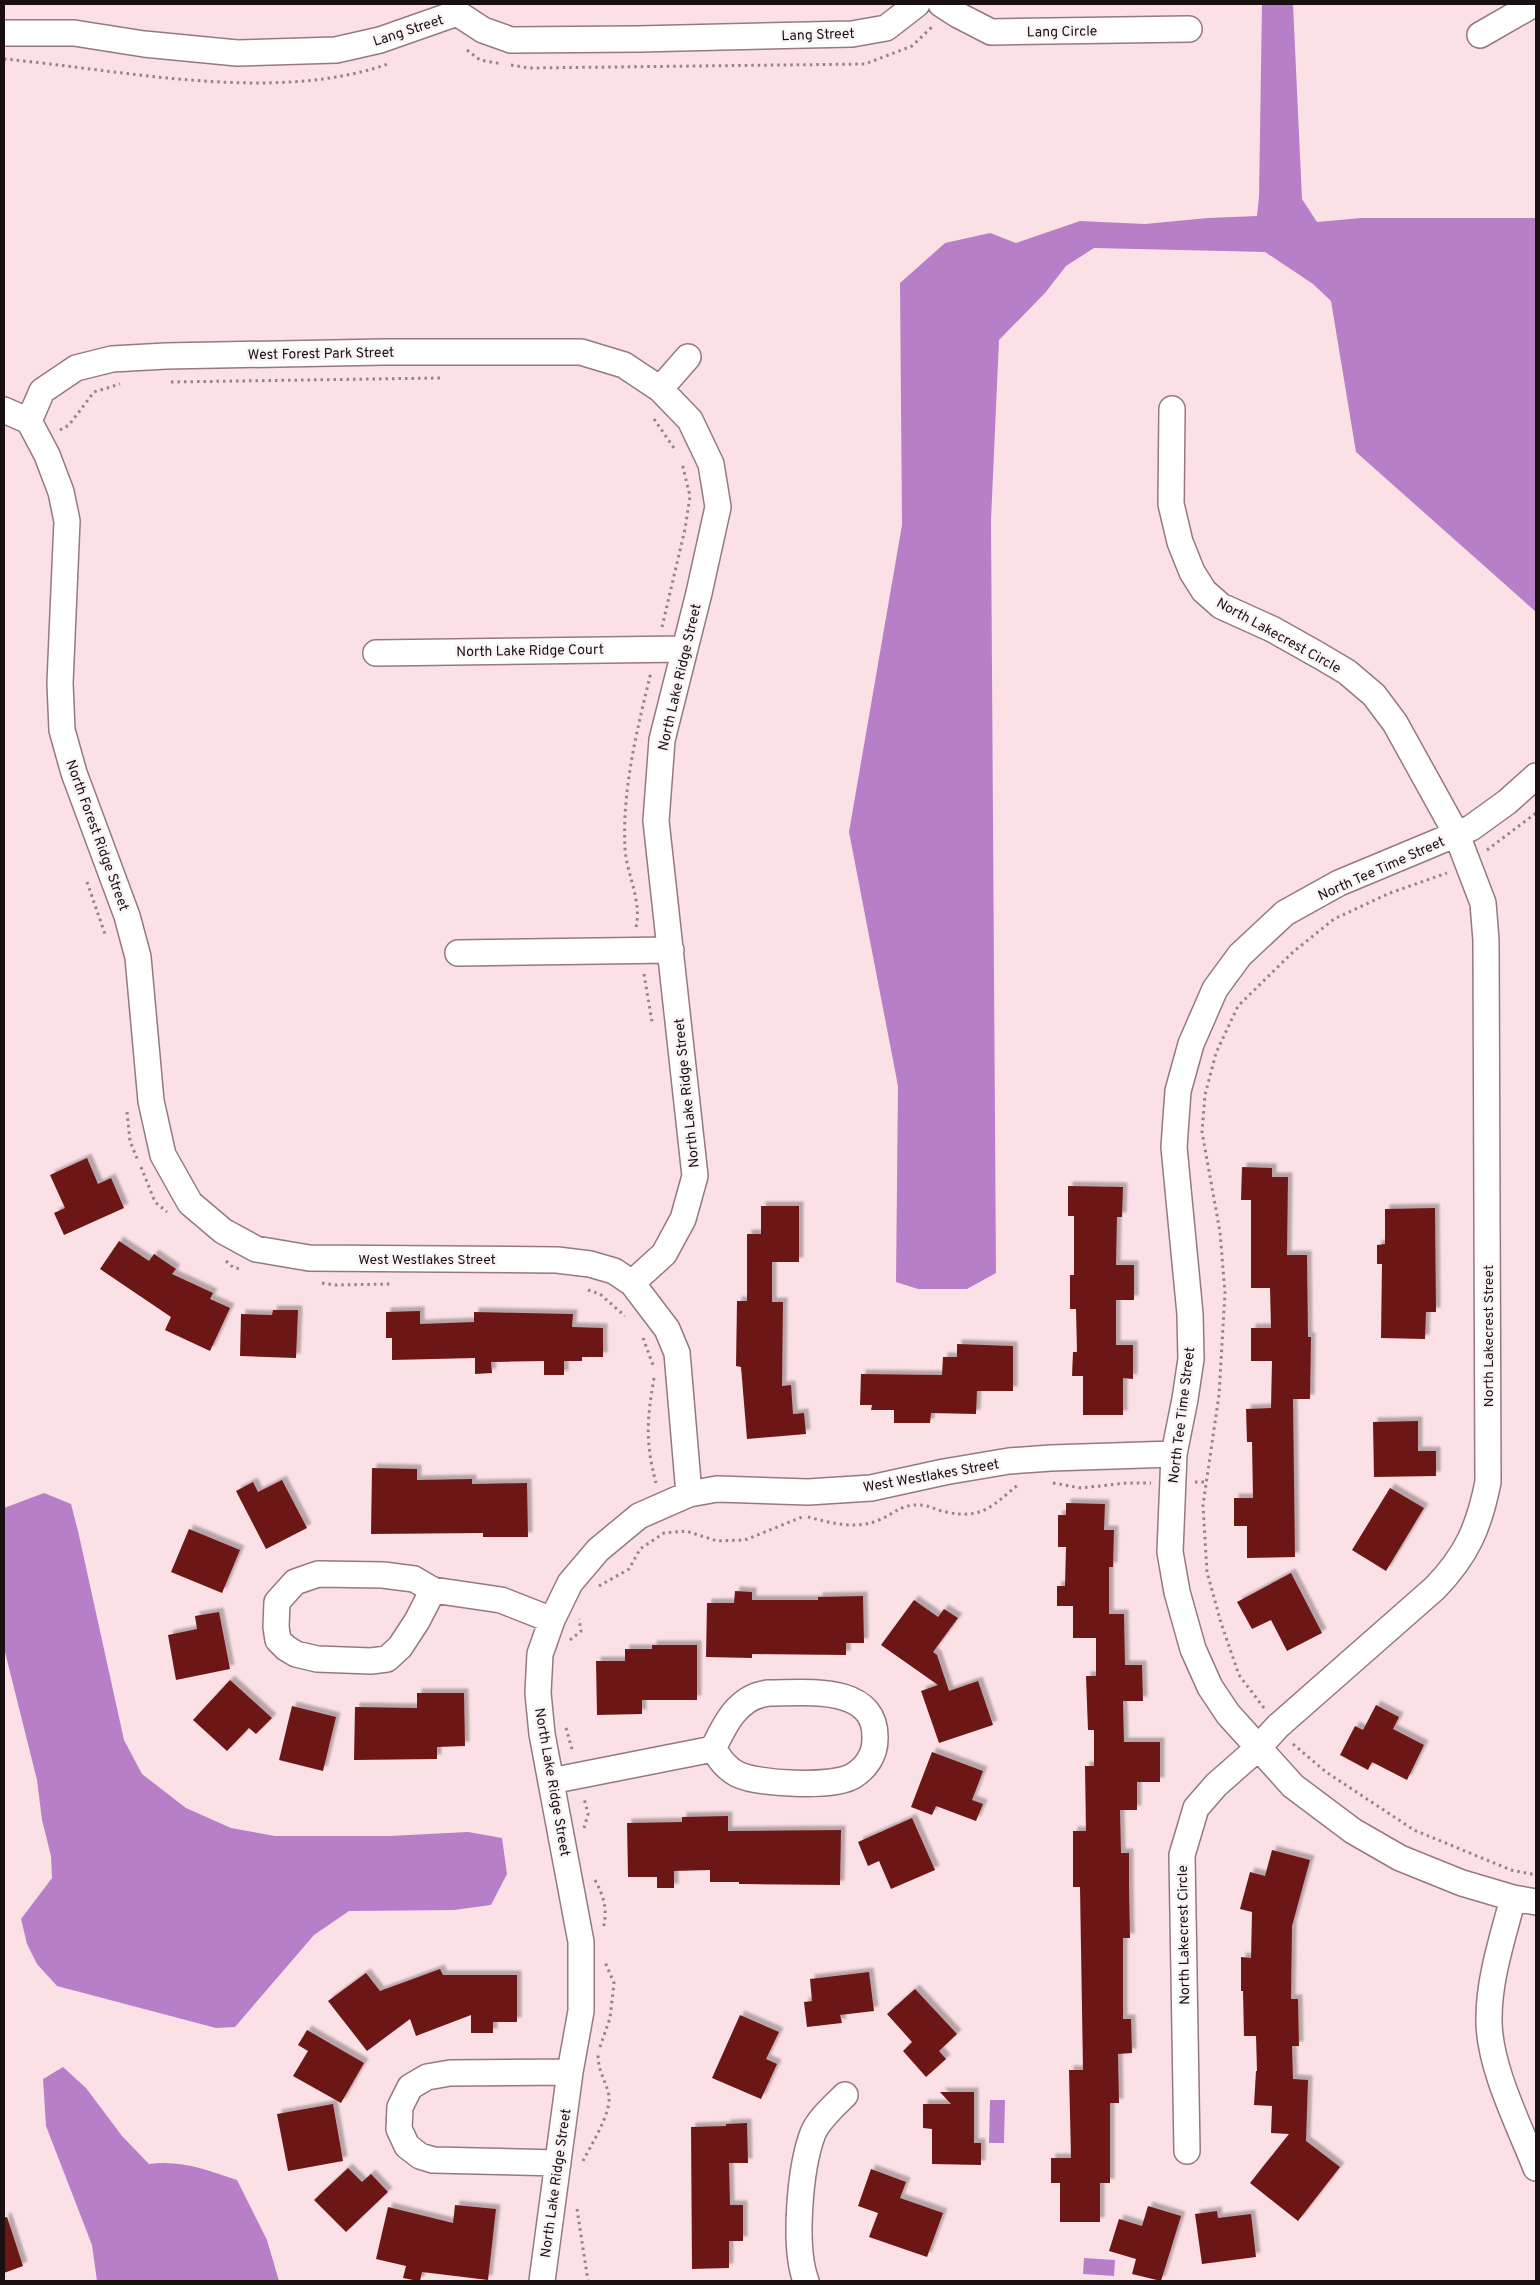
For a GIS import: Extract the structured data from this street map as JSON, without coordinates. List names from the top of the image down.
{
  "streets": {
    "street": [
      "Lang Street",
      "Lang Circle",
      "West Forest Park Street",
      "North Lakecrest Circle",
      "North Lake Ridge Court",
      "North Lake Ridge Street",
      "North Forest Ridge Street",
      "North Tee Time Street",
      "West Westlakes Street",
      "North Lakecrest Street"
    ]
  },
  "crossings": [
    ["West Forest Park Street", "North Lake Ridge Street"],
    ["West Forest Park Street", "North Forest Ridge Street"],
    ["North Lakecrest Circle", "North Tee Time Street"],
    ["North Lakecrest Circle", "North Lakecrest Street"],
    ["North Lake Ridge Court", "North Lake Ridge Street"],
    ["North Lake Ridge Street", "West Westlakes Street"],
    ["North Forest Ridge Street", "West Westlakes Street"],
    ["North Tee Time Street", "West Westlakes Street"],
    ["North Tee Time Street", "North Lakecrest Street"]
  ]
}
